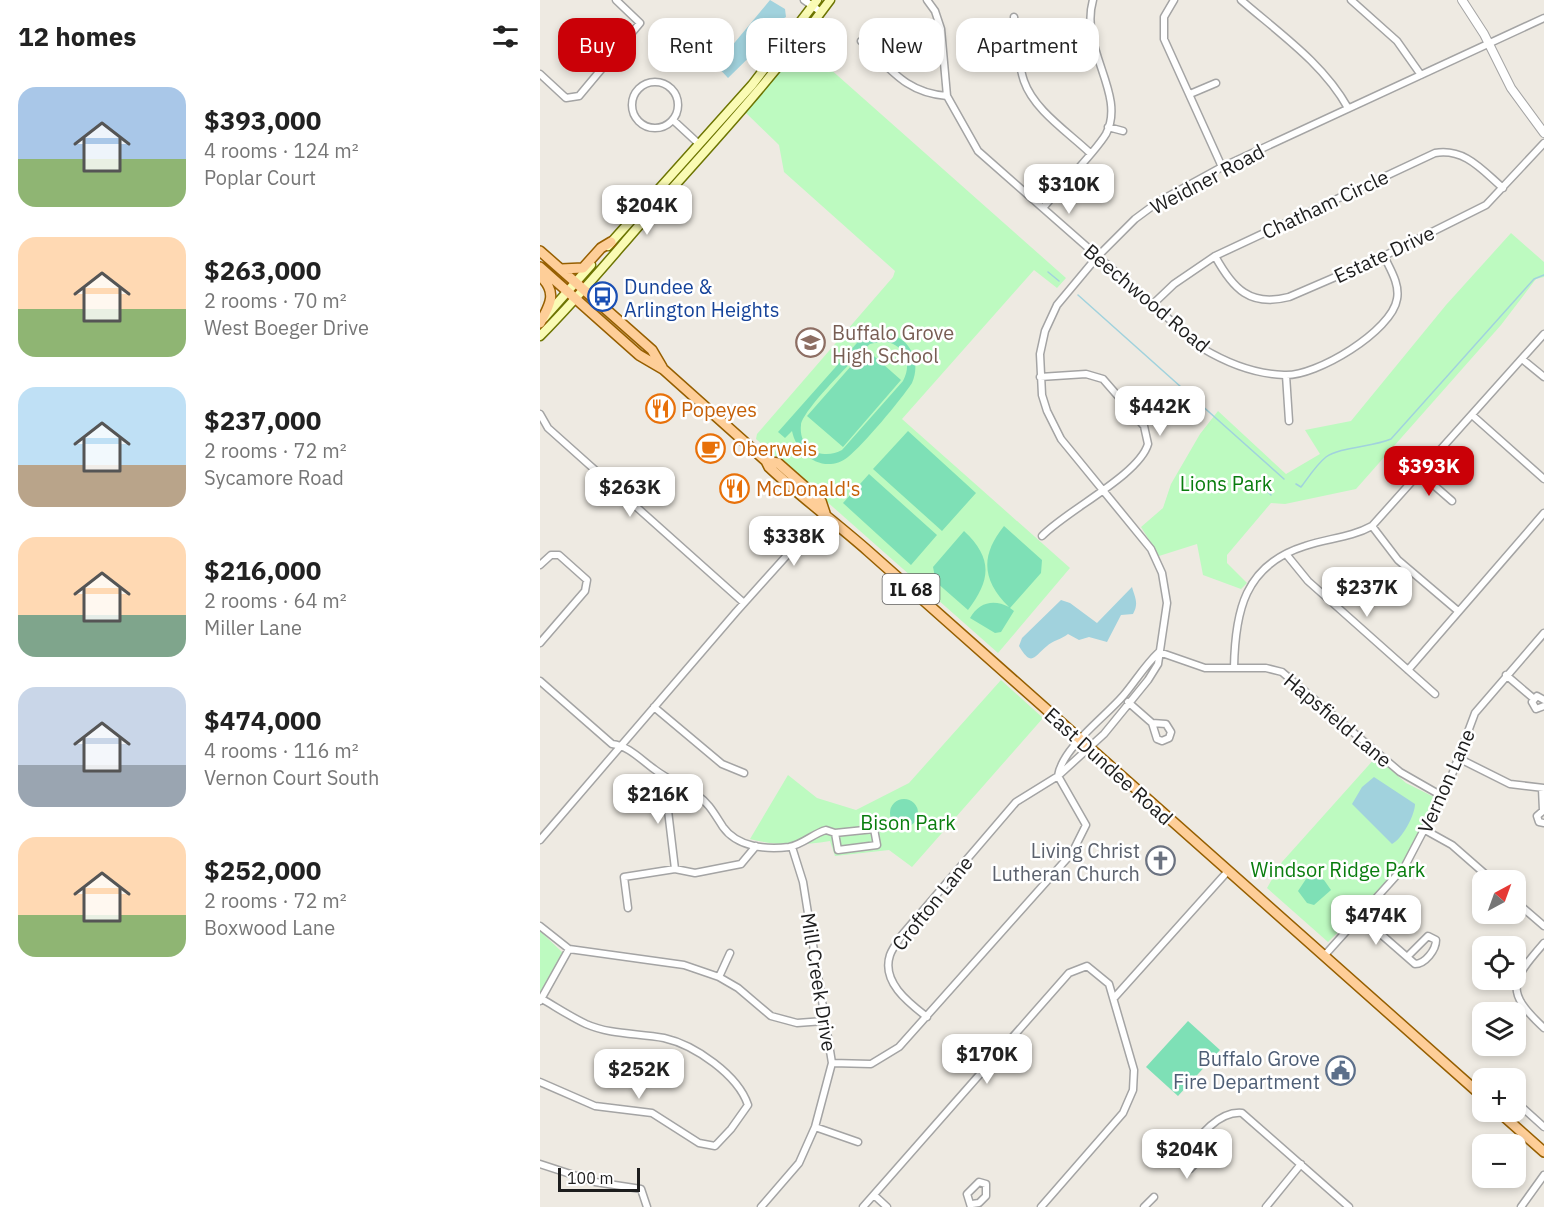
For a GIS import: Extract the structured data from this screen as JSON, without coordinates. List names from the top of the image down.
{
  "streets": {
    "main road": ["IL 68", "East Dundee Road"],
    "street": [
      "Weidner Road",
      "Chatham Circle",
      "Estate Drive",
      "Beechwood Road",
      "Hapsfield Lane",
      "Vernon Lane",
      "Crofton Lane",
      "Mill Creek Drive"
    ]
  },
  "crossings": [
    ["Weidner Road", "Beechwood Road"],
    ["Weidner Road", "Hapsfield Lane"],
    ["Weidner Road", "East Dundee Road"],
    ["Weidner Road", "Crofton Lane"],
    ["Chatham Circle", "Estate Drive"],
    ["Chatham Circle", "Beechwood Road"],
    ["Estate Drive", "Beechwood Road"],
    ["IL 68", "East Dundee Road"],
    ["Hapsfield Lane", "Vernon Lane"],
    ["East Dundee Road", "Vernon Lane"],
    ["East Dundee Road", "Crofton Lane"]
  ],
  "parks": ["Lions Park", "Bison Park", "Windsor Ridge Park"],
  "places": {
    "bus stop": ["Dundee & Arlington Heights"],
    "school or university": ["Buffalo Grove High School"],
    "restaurant": ["Popeyes", "McDonald's"],
    "cafe": ["Oberweis"],
    "church": ["Living Christ Lutheran Church"],
    "public building": ["Buffalo Grove Fire Department"]
  },
  "scale_bar": "100 m",
  "north": "top right",
  "page": {
    "heading": "12 homes",
    "chip": [
      "Buy",
      "Rent",
      "Filters",
      "New",
      "Apartment"
    ],
    "list": [
      {
        "name": "$393,000",
        "note": "4 rooms · 124 m² · Poplar Court"
      },
      {
        "name": "$263,000",
        "note": "2 rooms · 70 m² · West Boeger Drive"
      },
      {
        "name": "$237,000",
        "note": "2 rooms · 72 m² · Sycamore Road"
      },
      {
        "name": "$216,000",
        "note": "2 rooms · 64 m² · Miller Lane"
      },
      {
        "name": "$474,000",
        "note": "4 rooms · 116 m² · Vernon Court South"
      },
      {
        "name": "$252,000",
        "note": "2 rooms · 72 m² · Boxwood Lane"
      }
    ],
    "price": [
      "$310K",
      "$204K",
      "$442K",
      "$393K",
      "$263K",
      "$338K",
      "$237K",
      "$216K",
      "$474K",
      "$170K",
      "$252K",
      "$204K"
    ],
    "map_buttons": ["+", "−"],
    "scale": "100 m"
  }
}
